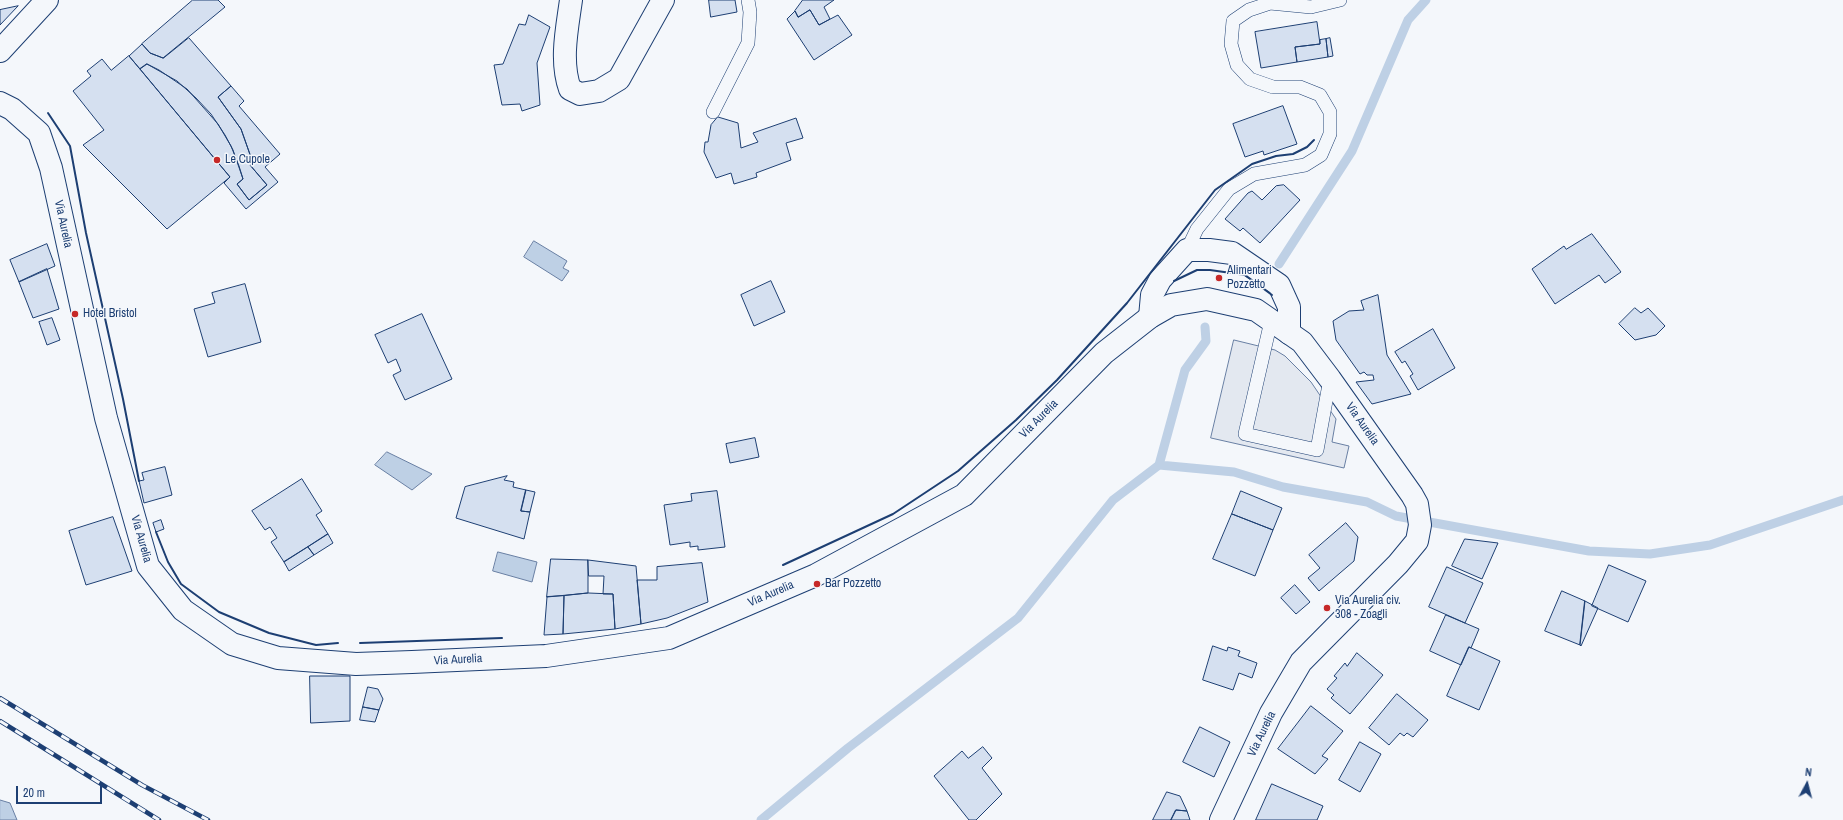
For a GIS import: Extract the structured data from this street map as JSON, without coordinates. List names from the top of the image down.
{
  "streets": {
    "main road": ["Via Aurelia"]
  },
  "places": [
    "Le Cupole",
    "Alimentari Pozzetto",
    "Hotel Bristol",
    "Bar Pozzetto",
    "Via Aurelia civ. 308 - Zoagli"
  ],
  "scale_bar": "20 m",
  "north": "top"
}
